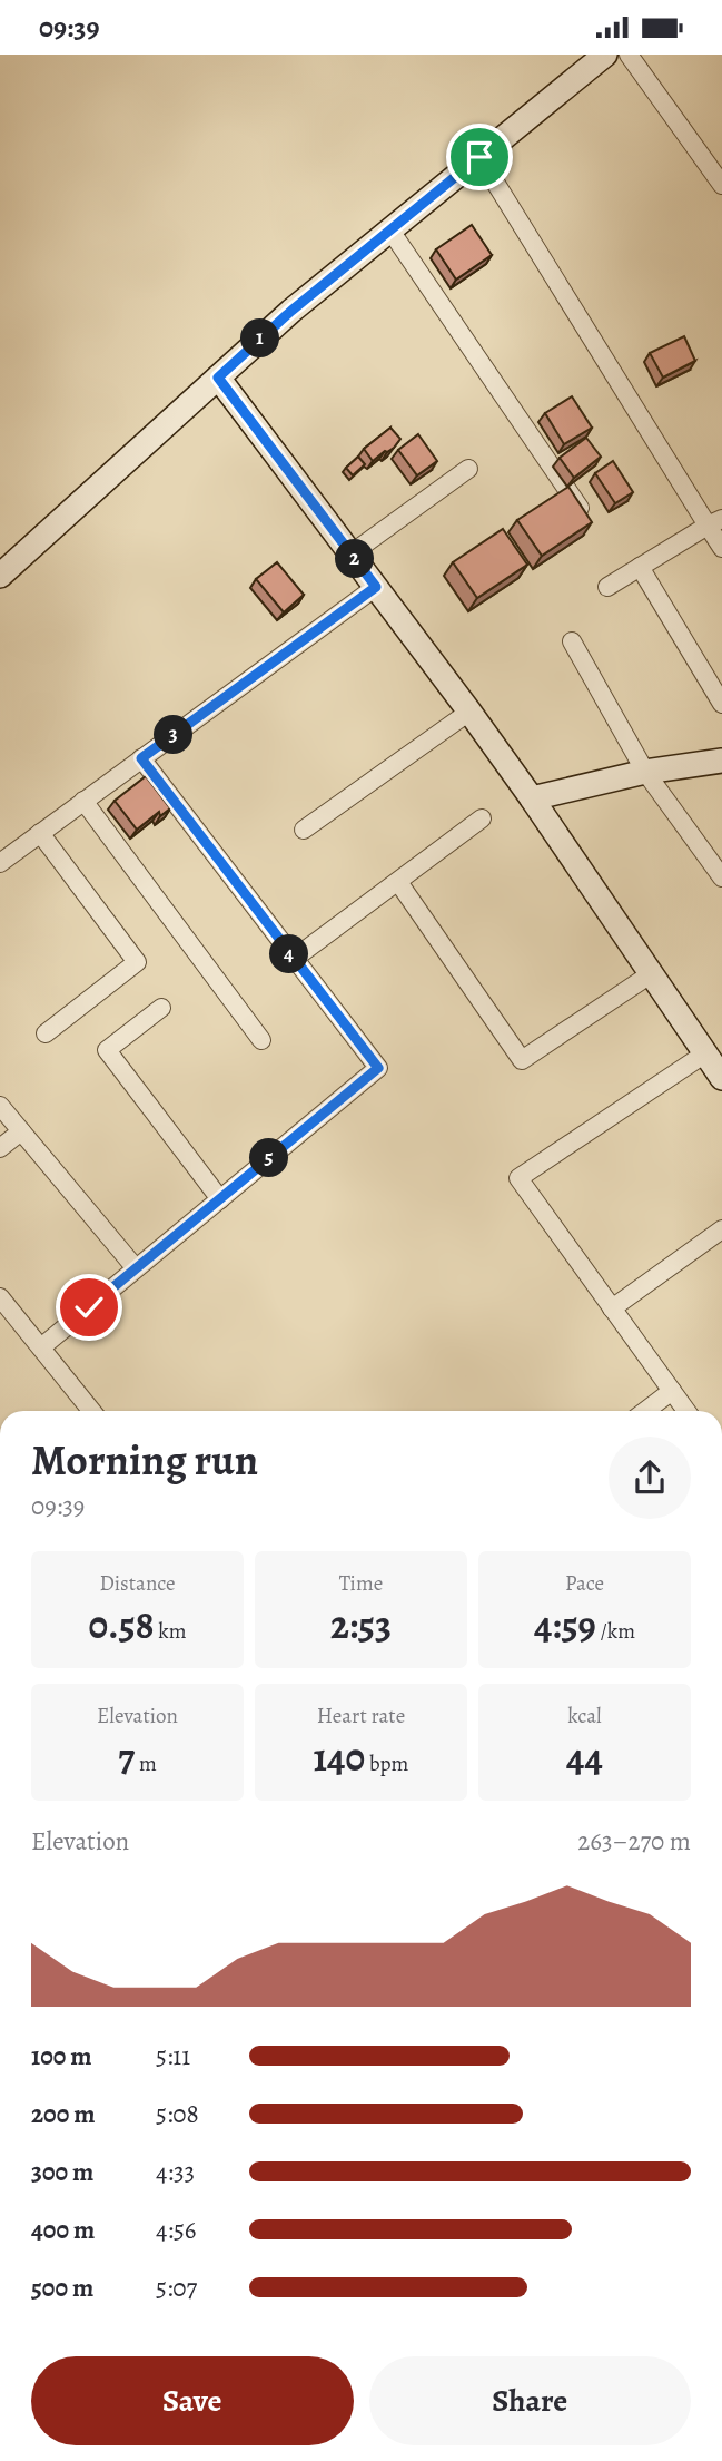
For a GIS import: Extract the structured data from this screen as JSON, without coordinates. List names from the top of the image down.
{
  "page": {
    "status": "09:39",
    "pins": [
      "1",
      "2",
      "3",
      "4",
      "5"
    ],
    "heading": ["Morning run", "09:39"],
    "stats": [
      ["Distance", "0.58 km"],
      ["Time", "2:53"],
      ["Pace", "4:59 /km"],
      ["Elevation", "7 m"],
      ["Heart rate", "140 bpm"],
      ["kcal", "44"]
    ],
    "chart": ["Elevation", "263–270 m"],
    "list": [
      {
        "name": "100 m",
        "note": "5:11"
      },
      {
        "name": "200 m",
        "note": "5:08"
      },
      {
        "name": "300 m",
        "note": "4:33"
      },
      {
        "name": "400 m",
        "note": "4:56"
      },
      {
        "name": "500 m",
        "note": "5:07"
      }
    ],
    "buttons": ["Save", "Share"]
  }
}
